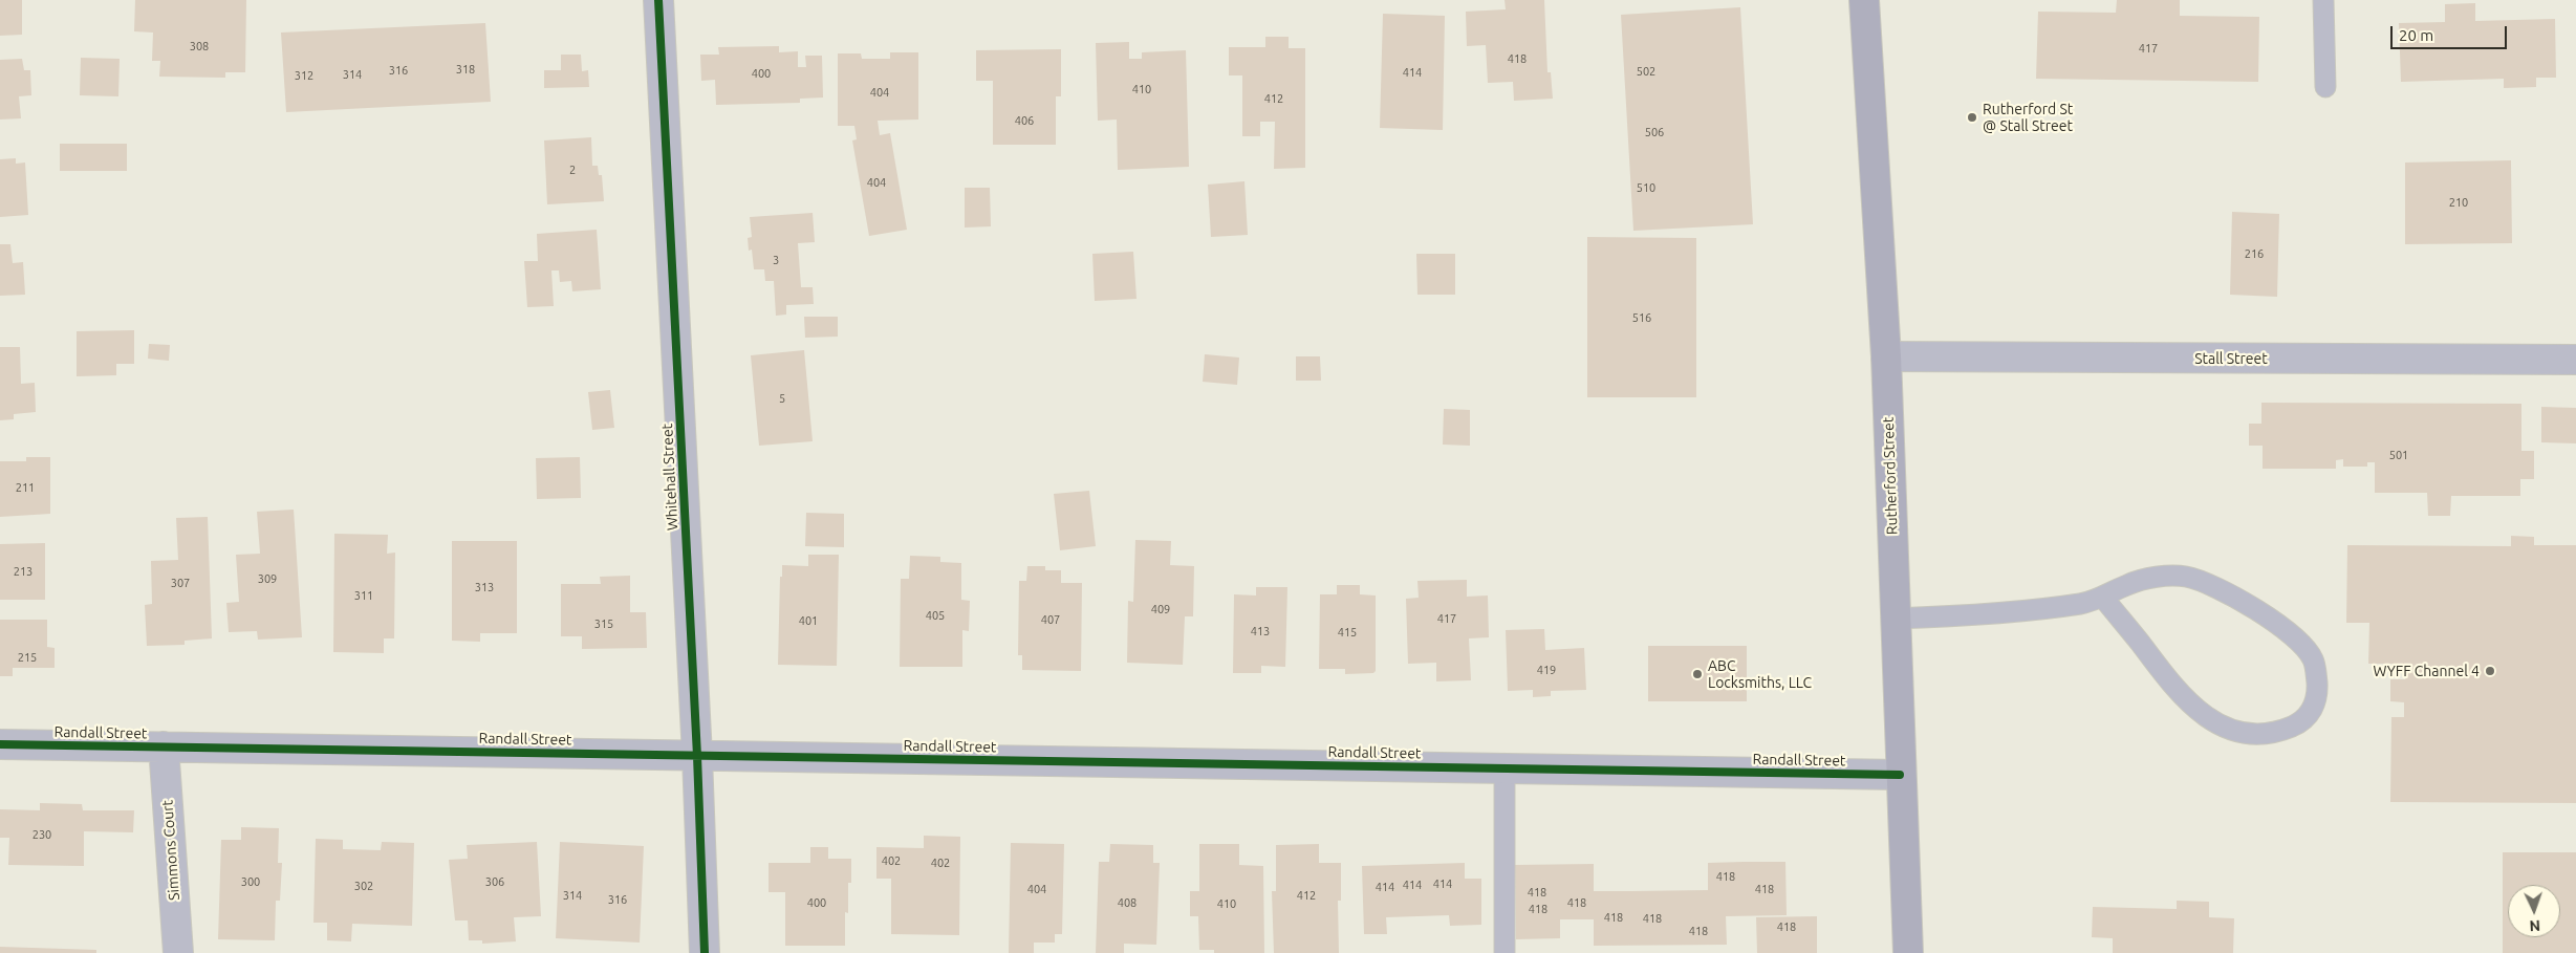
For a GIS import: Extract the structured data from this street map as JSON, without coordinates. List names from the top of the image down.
{
  "streets": {
    "highway": ["Rutherford Street"],
    "street": [
      "Stall Street",
      "Whitehall Street",
      "Randall Street",
      "Simmons Court"
    ]
  },
  "crossings": [
    ["Stall Street", "Rutherford Street"],
    ["Rutherford Street", "Randall Street"],
    ["Whitehall Street", "Randall Street"],
    ["Randall Street", "Simmons Court"]
  ],
  "places": ["Rutherford St @ Stall Street", "WYFF Channel 4", "ABC Locksmiths, LLC"],
  "house_numbers": [
    "308",
    "417",
    "418",
    "318",
    "316",
    "502",
    "414",
    "400",
    "314",
    "312",
    "410",
    "404",
    "412",
    "406",
    "506",
    "2",
    "404",
    "510",
    "210",
    "216",
    "3",
    "516",
    "5",
    "501",
    "211",
    "213",
    "309",
    "307",
    "313",
    "311",
    "409",
    "405",
    "417",
    "407",
    "401",
    "315",
    "413",
    "415",
    "215",
    "419",
    "230",
    "402",
    "402",
    "418",
    "300",
    "306",
    "414",
    "414",
    "302",
    "414",
    "404",
    "418",
    "418",
    "314",
    "412",
    "316",
    "400",
    "408",
    "418",
    "410",
    "418",
    "418",
    "418",
    "418",
    "418"
  ],
  "scale_bar": "20 m",
  "north": "bottom"
}
